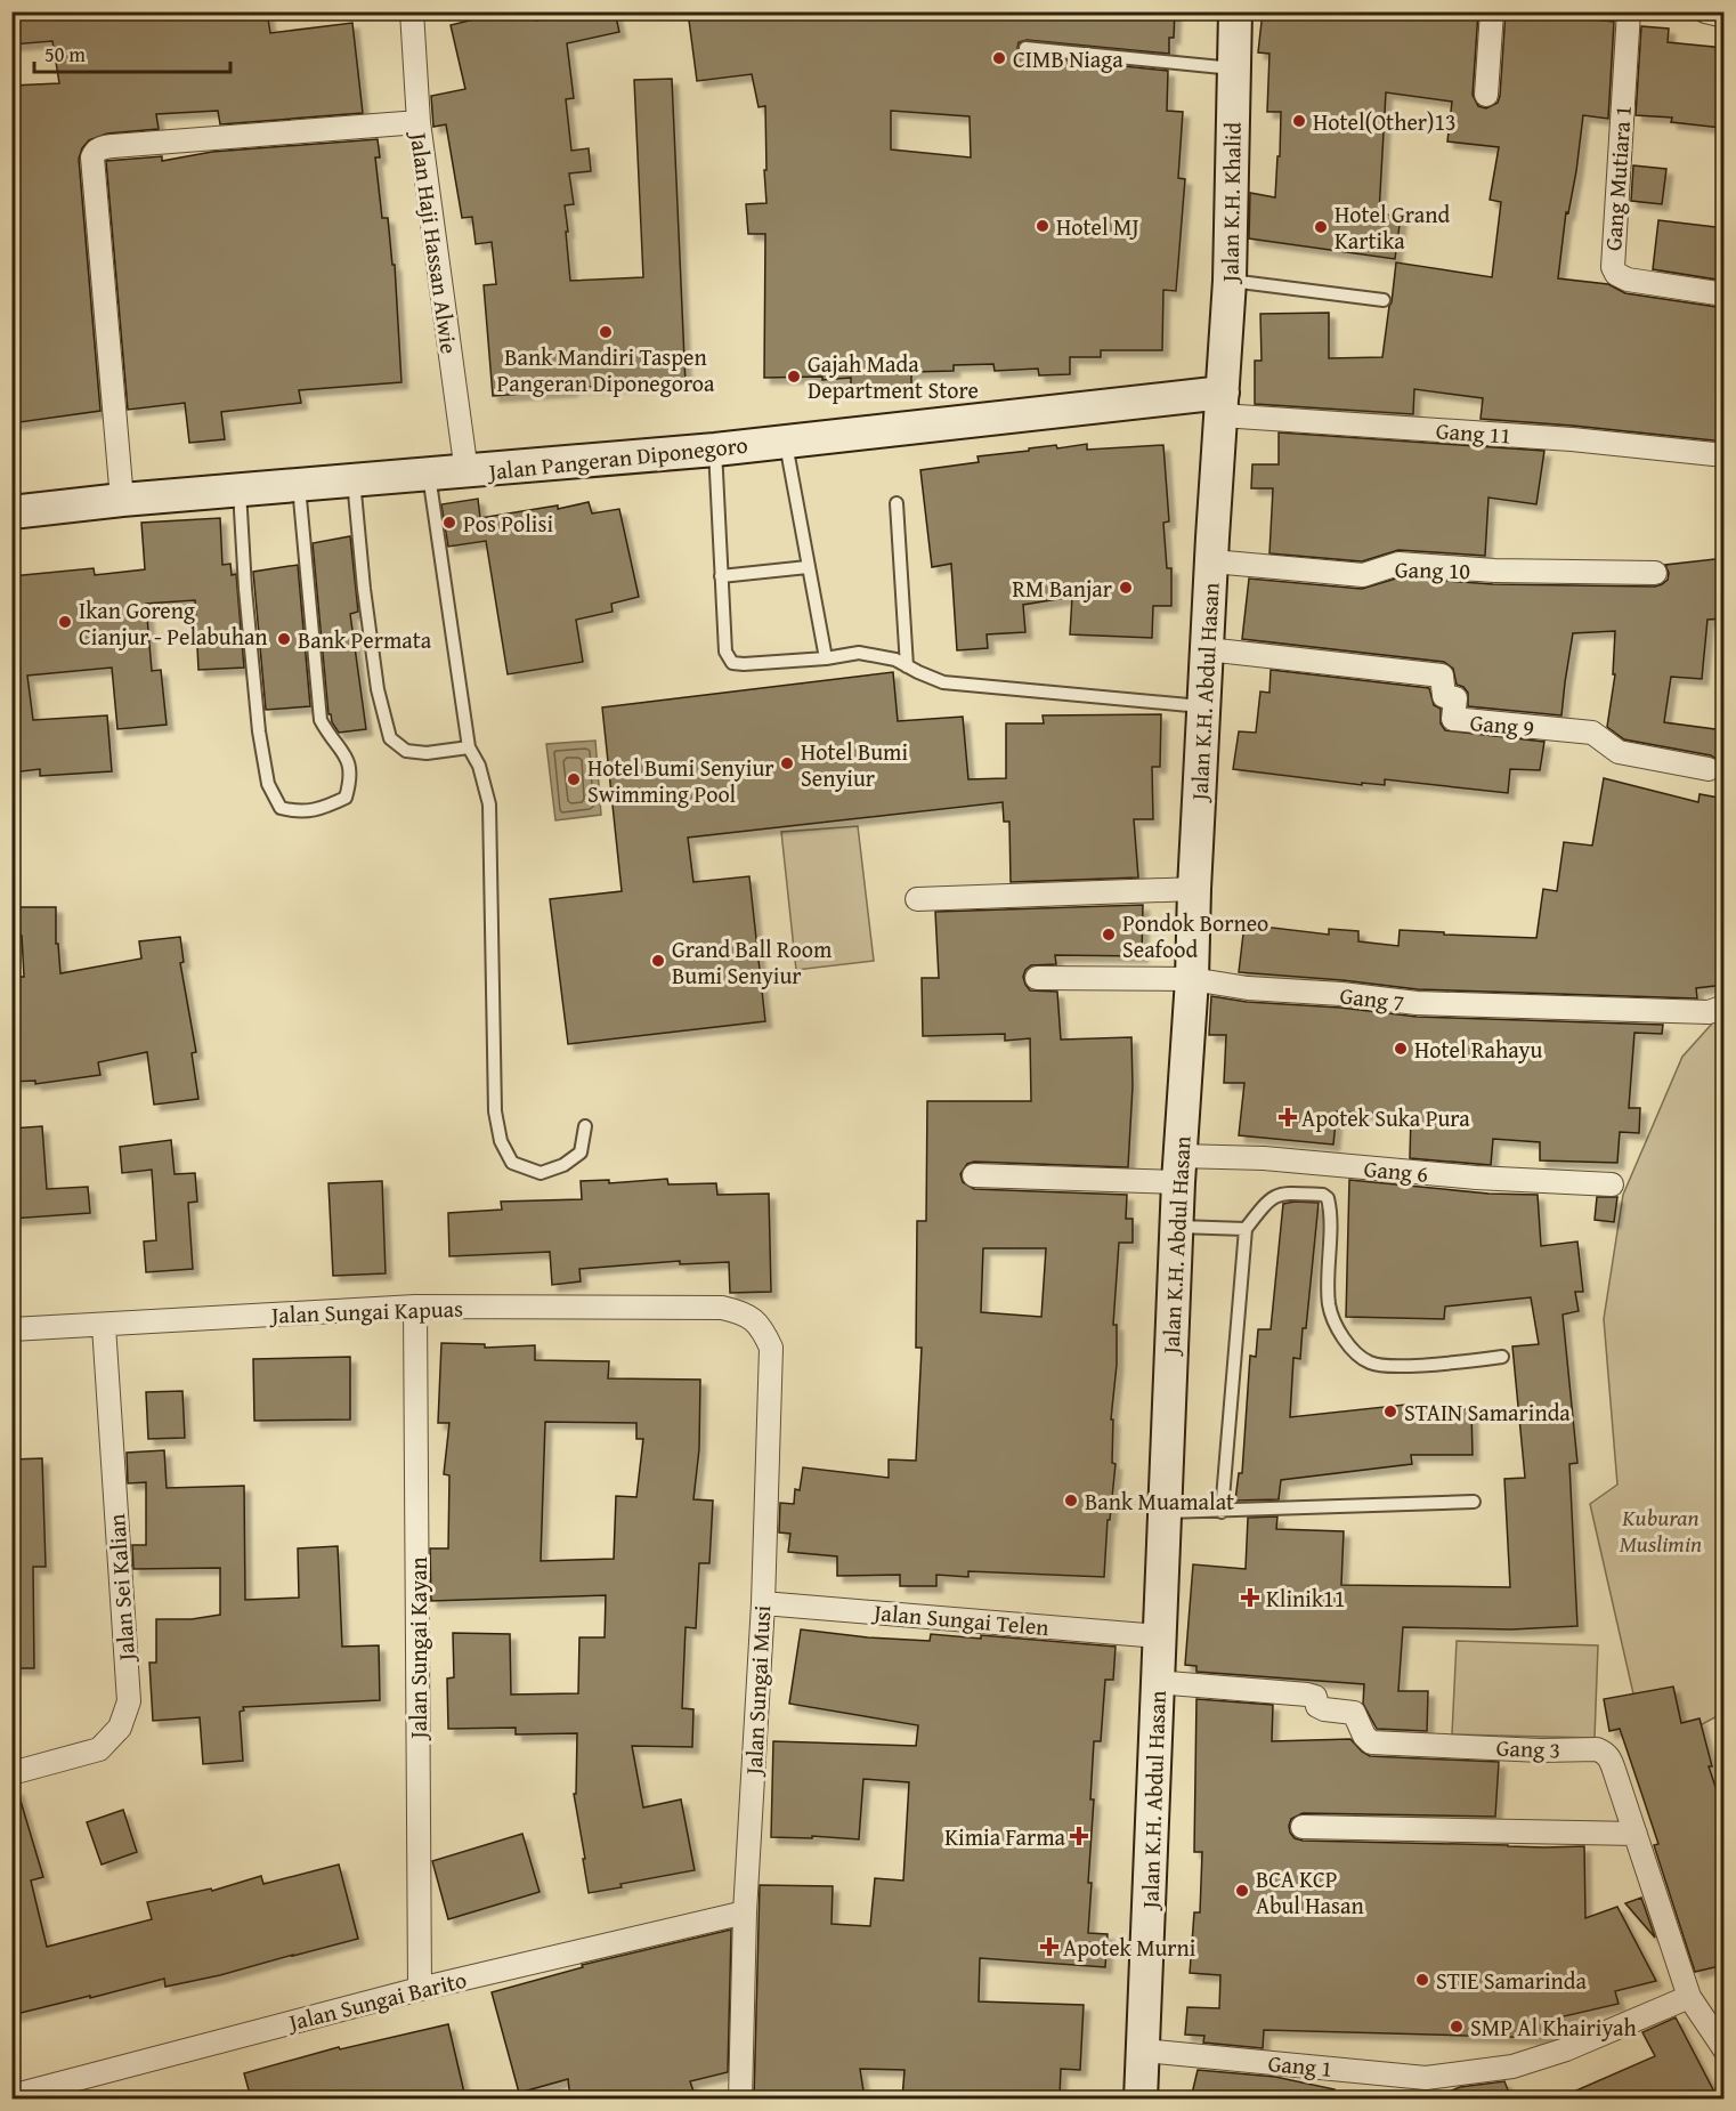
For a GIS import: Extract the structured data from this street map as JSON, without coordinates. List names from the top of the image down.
{
  "streets": {
    "street": [
      "Gang Mutiara 1",
      "Jalan K.H. Khalid",
      "Jalan Haji Hassan Alwie",
      "Gang 11",
      "Jalan Pangeran Diponegoro",
      "Gang 10",
      "Jalan K.H. Abdul Hasan",
      "Gang 9",
      "Gang 7",
      "Gang 6",
      "Jalan Sungai Kapuas",
      "Jalan Sei Kalian",
      "Jalan Sungai Telen",
      "Jalan Sungai Kayan",
      "Jalan Sungai Musi",
      "Gang 3",
      "Jalan Sungai Barito",
      "Gang 1"
    ]
  },
  "crossings": [
    ["Jalan K.H. Khalid", "Gang 11"],
    ["Jalan K.H. Khalid", "Jalan Pangeran Diponegoro"],
    ["Jalan K.H. Khalid", "Jalan K.H. Abdul Hasan"],
    ["Jalan Haji Hassan Alwie", "Jalan Pangeran Diponegoro"],
    ["Gang 11", "Jalan Pangeran Diponegoro"],
    ["Gang 11", "Jalan K.H. Abdul Hasan"],
    ["Jalan Pangeran Diponegoro", "Jalan K.H. Abdul Hasan"],
    ["Gang 10", "Jalan K.H. Abdul Hasan"],
    ["Jalan K.H. Abdul Hasan", "Gang 9"],
    ["Jalan K.H. Abdul Hasan", "Gang 7"],
    ["Jalan K.H. Abdul Hasan", "Gang 6"],
    ["Jalan K.H. Abdul Hasan", "Jalan Sungai Telen"],
    ["Jalan K.H. Abdul Hasan", "Gang 3"],
    ["Jalan K.H. Abdul Hasan", "Gang 1"],
    ["Jalan Sungai Kapuas", "Jalan Sei Kalian"],
    ["Jalan Sungai Kapuas", "Jalan Sungai Kayan"],
    ["Jalan Sungai Kapuas", "Jalan Sungai Musi"],
    ["Jalan Sungai Telen", "Jalan Sungai Musi"],
    ["Jalan Sungai Kayan", "Jalan Sungai Barito"],
    ["Jalan Sungai Musi", "Jalan Sungai Barito"],
    ["Gang 3", "Gang 1"]
  ],
  "parks": ["Kuburan Muslimin"],
  "places": {
    "other": [
      "CIMB Niaga",
      "Hotel(Other)13",
      "Hotel MJ",
      "Hotel Grand Kartika",
      "Bank Mandiri Taspen Pangeran Diponegoroa",
      "Gajah Mada Department Store",
      "Pos Polisi",
      "RM Banjar",
      "Ikan Goreng Cianjur - Pelabuhan",
      "Bank Permata",
      "Hotel Bumi Senyiur",
      "Hotel Bumi Senyiur Swimming Pool",
      "Pondok Borneo Seafood",
      "Grand Ball Room Bumi Senyiur",
      "Hotel Rahayu",
      "STAIN Samarinda",
      "Bank Muamalat",
      "BCA KCP Abul Hasan",
      "STIE Samarinda",
      "SMP Al Khairiyah"
    ],
    "health": [
      "Apotek Suka Pura",
      "Klinik11",
      "Kimia Farma",
      "Apotek Murni"
    ]
  },
  "scale_bar": "50 m"
}
